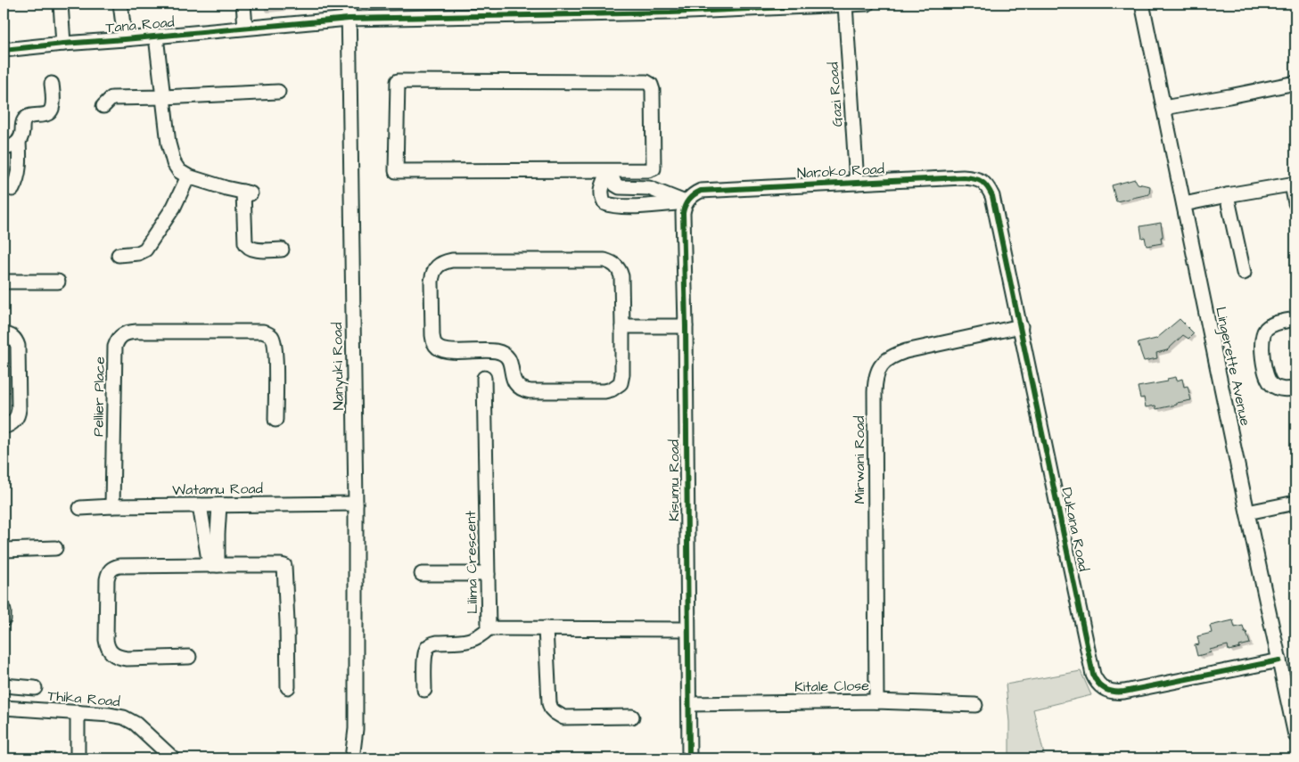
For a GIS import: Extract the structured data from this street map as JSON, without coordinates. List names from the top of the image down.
{
  "streets": {
    "street": [
      "Tana Road",
      "Gazi Road",
      "Naroko Road",
      "Nanyuki Road",
      "Lingerette Avenue",
      "Pellier Place",
      "Mirwani Road",
      "Kisumu Road",
      "Watamu Road",
      "Dukana Road",
      "Lilima Crescent",
      "Kitale Close",
      "Thika Road"
    ]
  },
  "crossings": [
    ["Tana Road", "Gazi Road"],
    ["Tana Road", "Nanyuki Road"],
    ["Gazi Road", "Naroko Road"],
    ["Naroko Road", "Kisumu Road"],
    ["Naroko Road", "Dukana Road"],
    ["Nanyuki Road", "Watamu Road"],
    ["Lingerette Avenue", "Dukana Road"],
    ["Pellier Place", "Watamu Road"],
    ["Mirwani Road", "Dukana Road"],
    ["Mirwani Road", "Kitale Close"],
    ["Kisumu Road", "Lilima Crescent"],
    ["Kisumu Road", "Kitale Close"]
  ]
}
